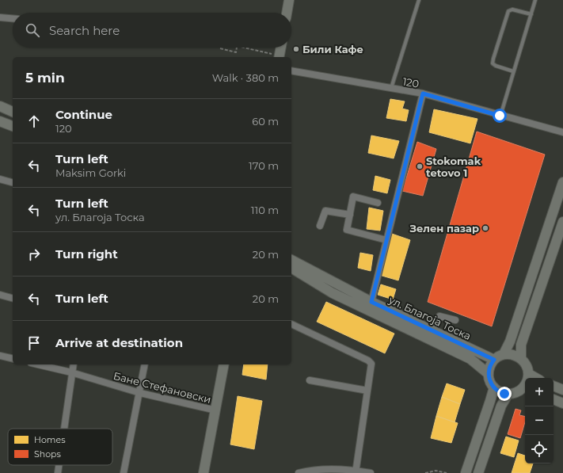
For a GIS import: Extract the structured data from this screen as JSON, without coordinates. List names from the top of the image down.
{
  "streets": {
    "main road": ["ул. Благоја Тоска"],
    "street": ["120", "Бане Стефановски"]
  },
  "places": ["Били Кафе", "Stokomak tetovo 1", "Зелен пазар"],
  "legend": ["Homes", "Shops"],
  "page": {
    "search": "Search here",
    "heading": ["5 min", "Walk · 380 m"],
    "list": [
      ["Continue", "120", "60 m"],
      ["Turn left", "Maksim Gorki", "170 m"],
      ["Turn left", "ул. Благоја Тоска", "110 m"],
      ["Turn right", "20 m"],
      ["Turn left", "20 m"],
      "Arrive at destination"
    ],
    "map_buttons": ["+", "−"]
  }
}
